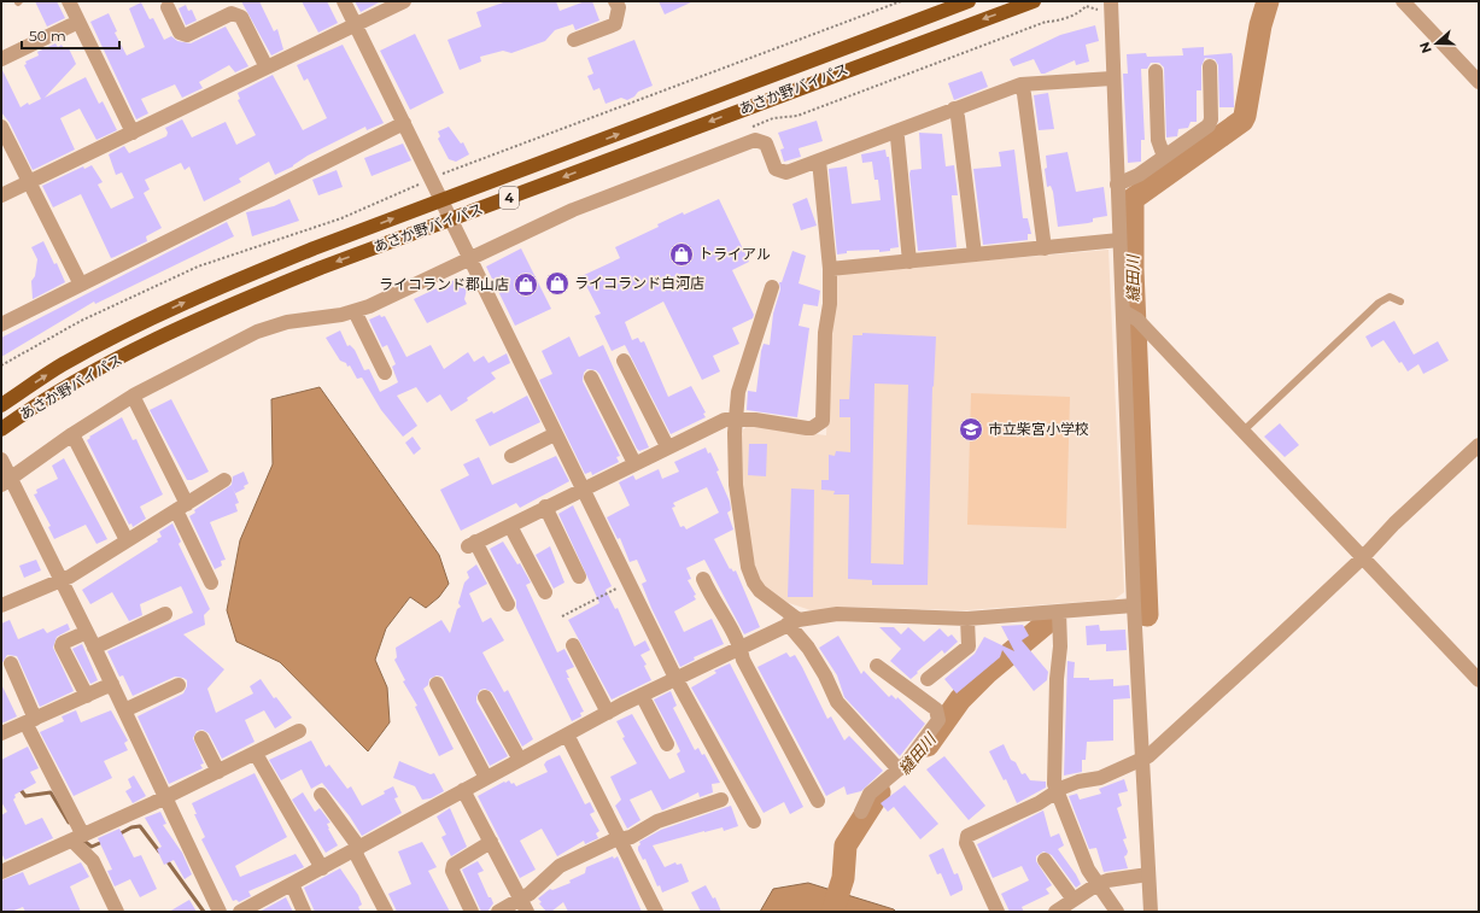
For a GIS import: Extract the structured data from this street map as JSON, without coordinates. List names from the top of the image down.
{
  "streets": {
    "highway": ["あさか野バイパス", "4"]
  },
  "water": ["縫田川"],
  "places": {
    "shop": ["トライアル", "ライコランド白河店", "ライコランド郡山店"],
    "school or university": ["市立柴宮小学校"]
  },
  "scale_bar": "50 m",
  "north": "left"
}
